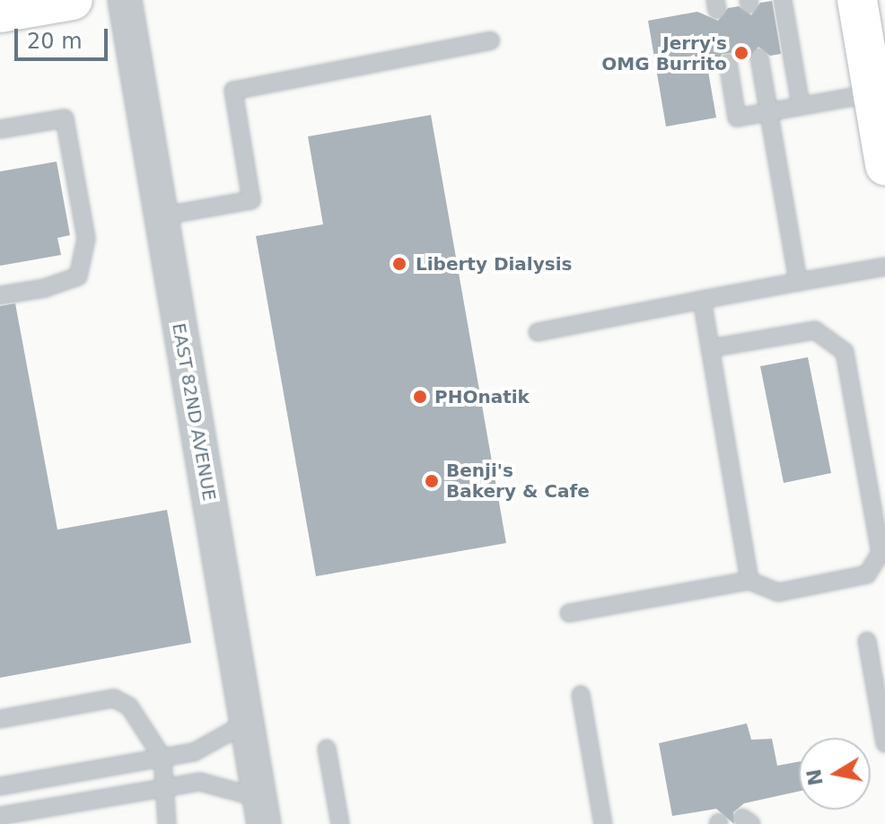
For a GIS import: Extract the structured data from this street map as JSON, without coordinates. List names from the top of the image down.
{
  "streets": {
    "street": ["EAST 82ND AVENUE"]
  },
  "places": [
    "Jerry's OMG Burrito",
    "Liberty Dialysis",
    "PHOnatik",
    "Benji's Bakery & Cafe"
  ],
  "scale_bar": "20 m",
  "north": "left"
}
